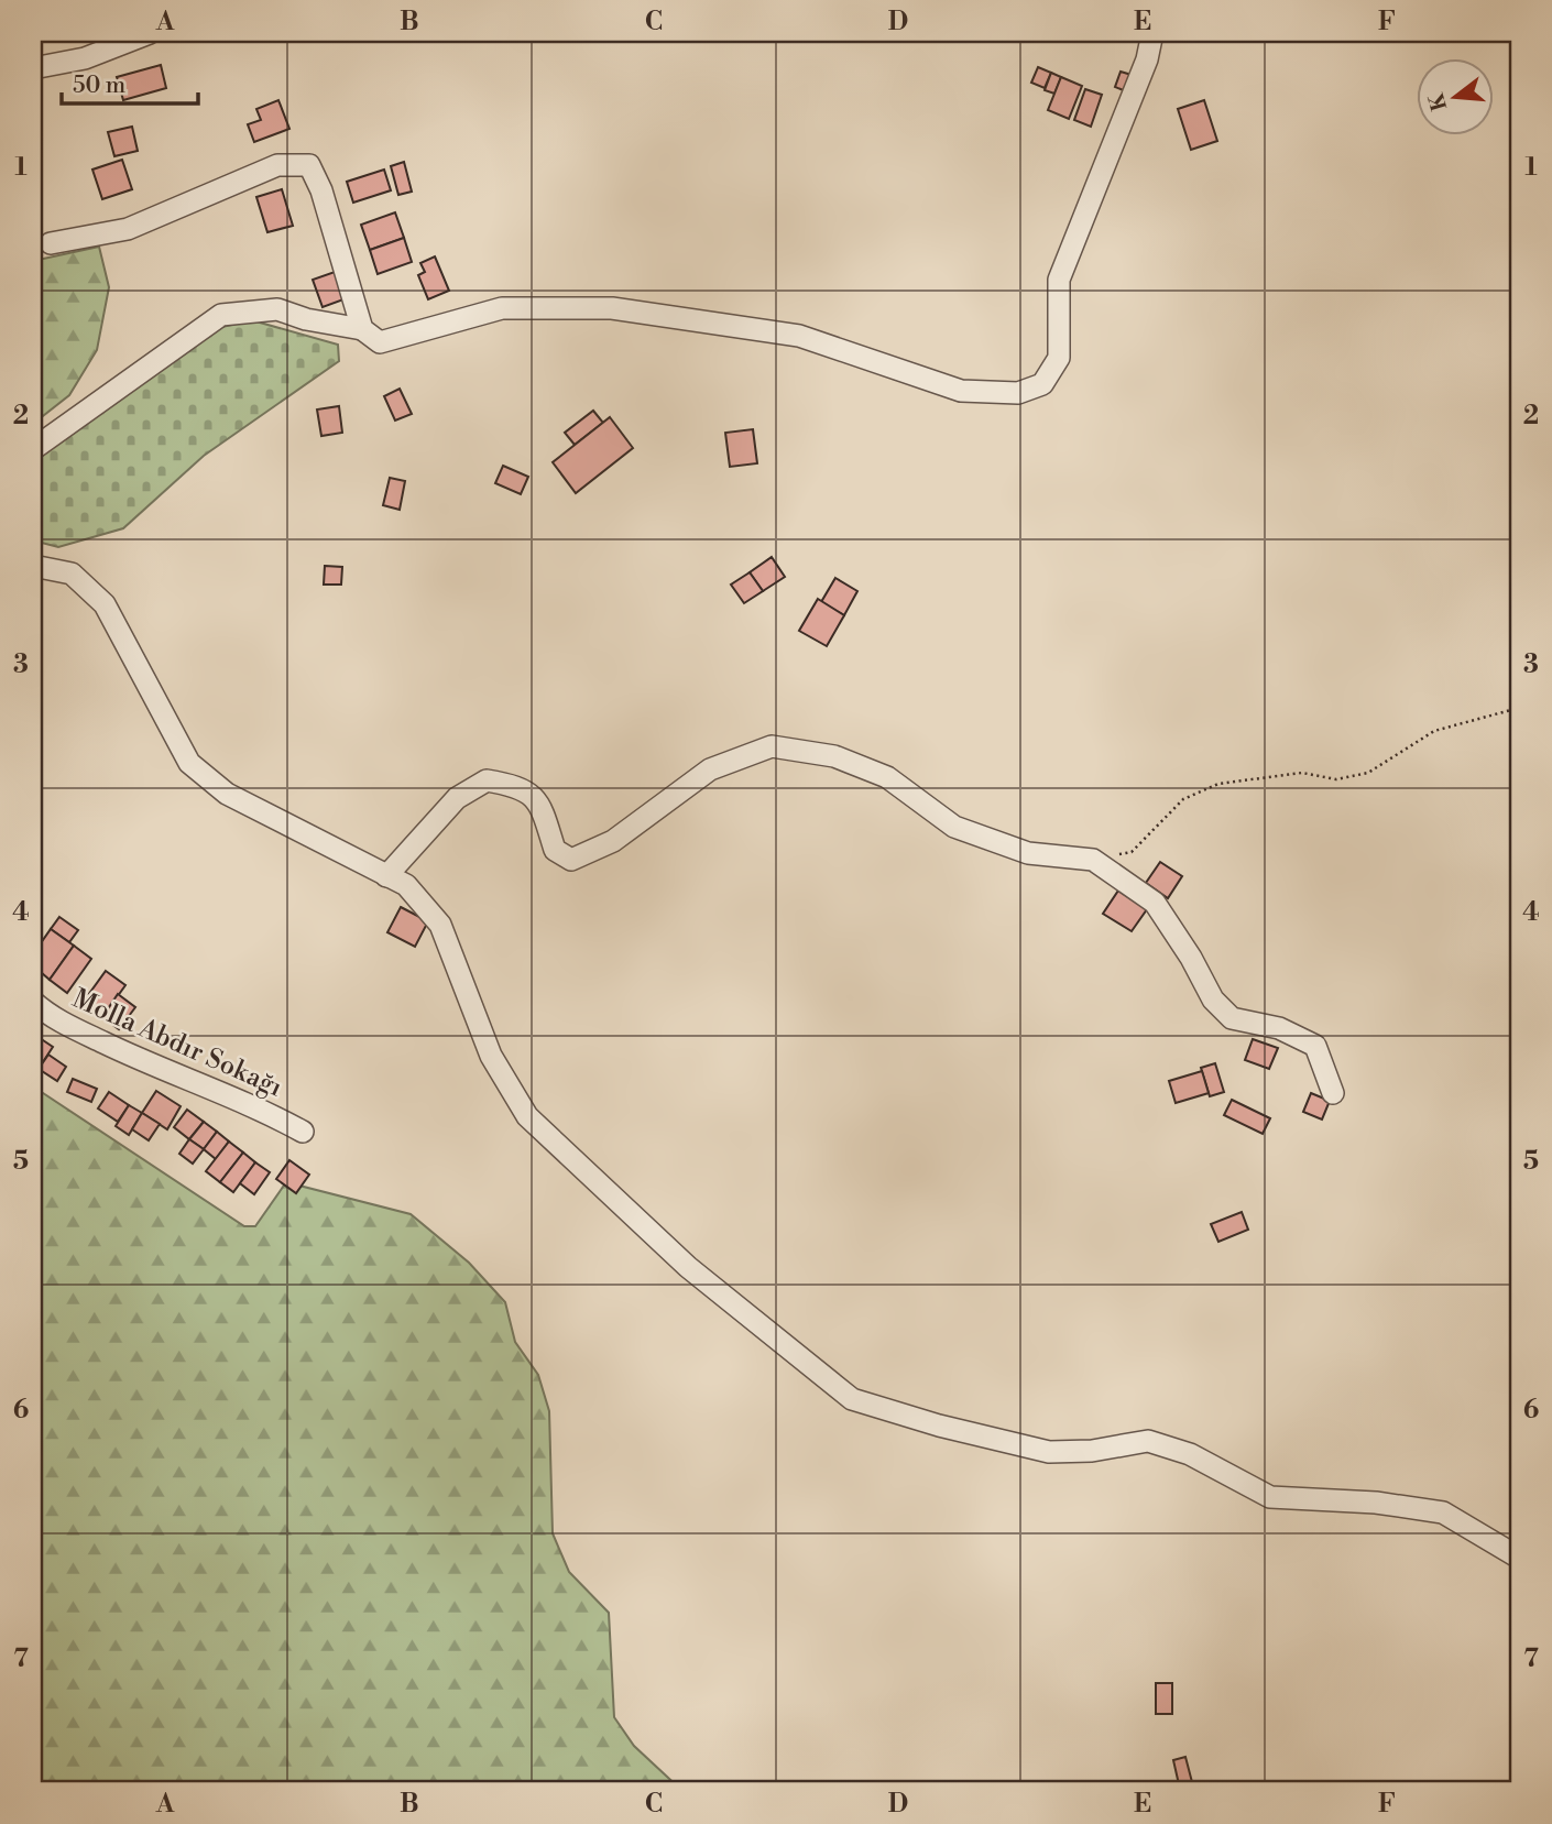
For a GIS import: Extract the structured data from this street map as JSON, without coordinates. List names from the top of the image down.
{
  "streets": {
    "street": ["Molla Abdır Sokağı"]
  },
  "scale_bar": "50 m",
  "north": "left",
  "grid": {
    "columns": [
      "A",
      "B",
      "C",
      "D",
      "E",
      "F"
    ],
    "rows": [
      "1",
      "2",
      "3",
      "4",
      "5",
      "6",
      "7"
    ]
  }
}
